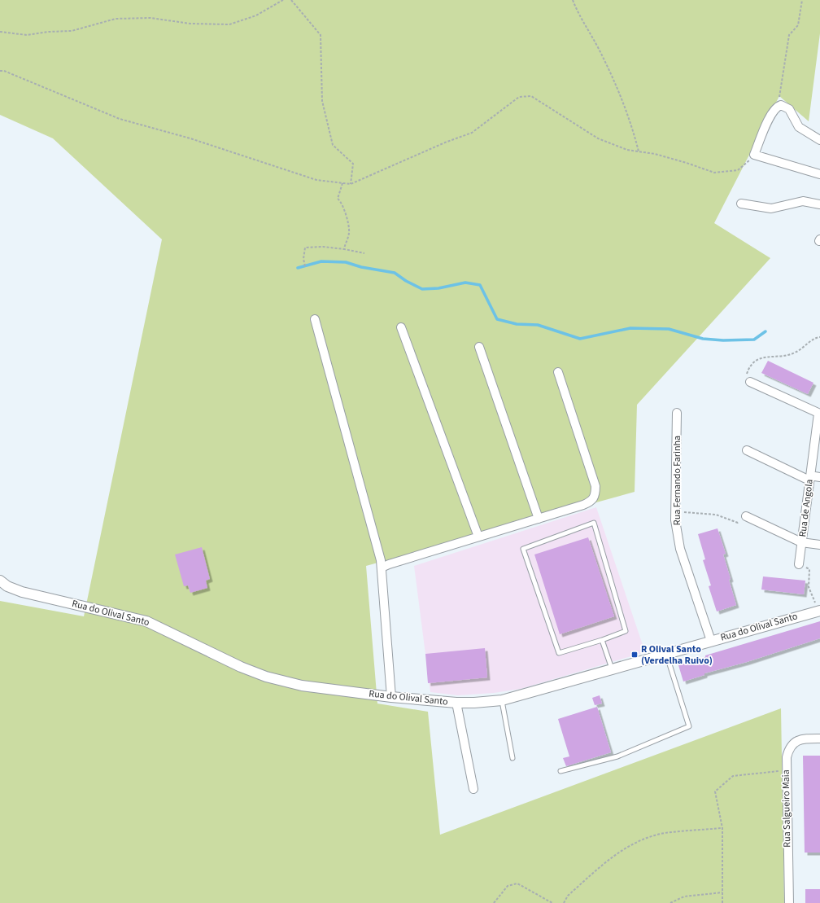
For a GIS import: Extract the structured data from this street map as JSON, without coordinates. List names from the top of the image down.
{
  "streets": {
    "street": [
      "Rua Fernando Farinha",
      "Rua de Angola",
      "Rua do Olival Santo",
      "Rua Salgueiro Maia"
    ]
  },
  "crossings": [
    ["Rua Fernando Farinha", "Rua do Olival Santo"]
  ],
  "places": {
    "transit": ["R Olival Santo (Verdelha Ruivo)"]
  }
}
